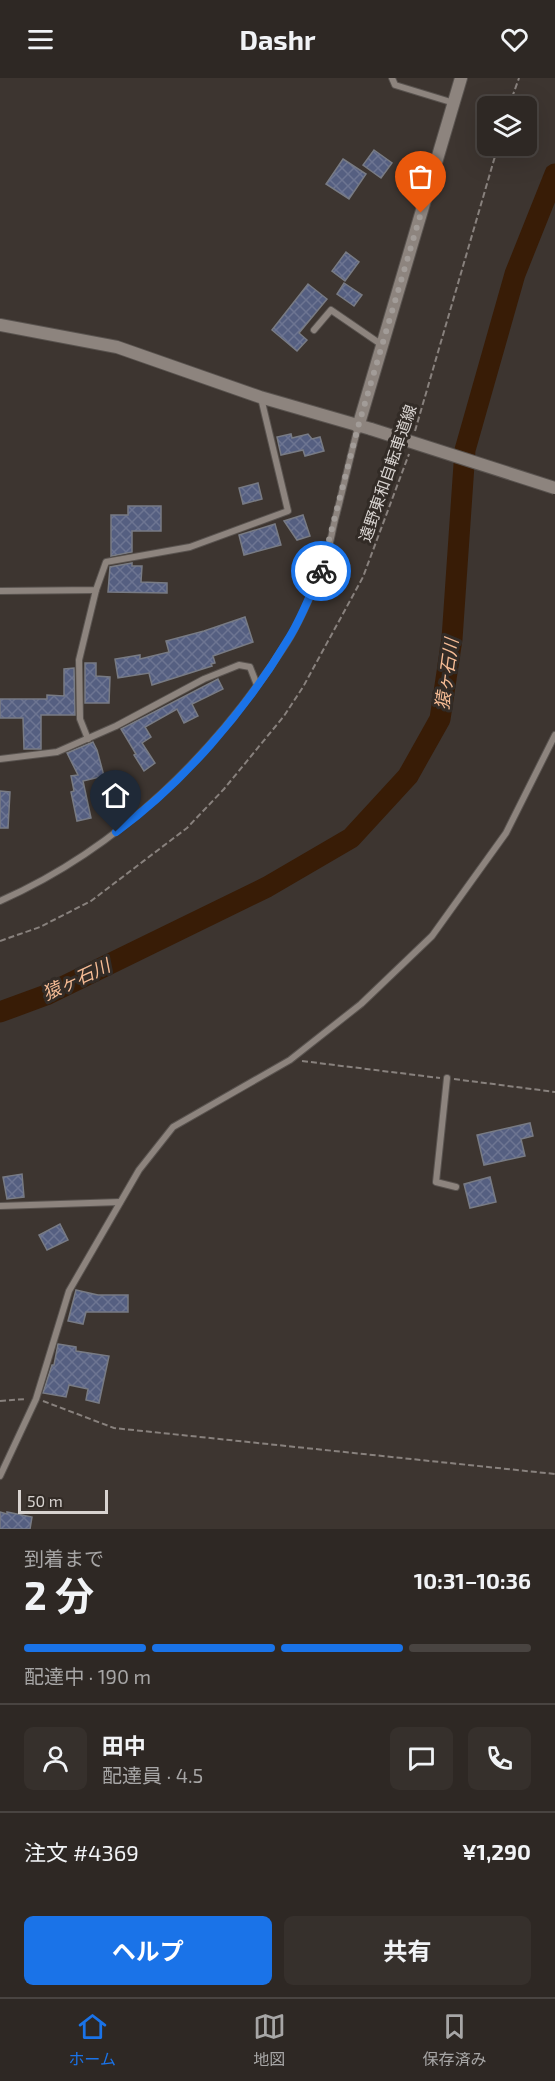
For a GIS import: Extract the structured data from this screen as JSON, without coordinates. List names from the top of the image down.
{
  "streets": {
    "path": ["遠野東和自転車道線"]
  },
  "water": ["猿ヶ石川"],
  "scale_bar": "50 m",
  "page": {
    "header": "Dashr",
    "scale": "50 m",
    "heading": ["2 分", "到着まで", "10:31–10:36"],
    "panel": [
      "田中",
      "配達員 · 4.5",
      "注文 #4369",
      "¥1,290"
    ],
    "bar": "配達中 · 190 m",
    "buttons": ["ヘルプ", "共有"],
    "tabs": ["ホーム", "地図", "保存済み"]
  }
}
